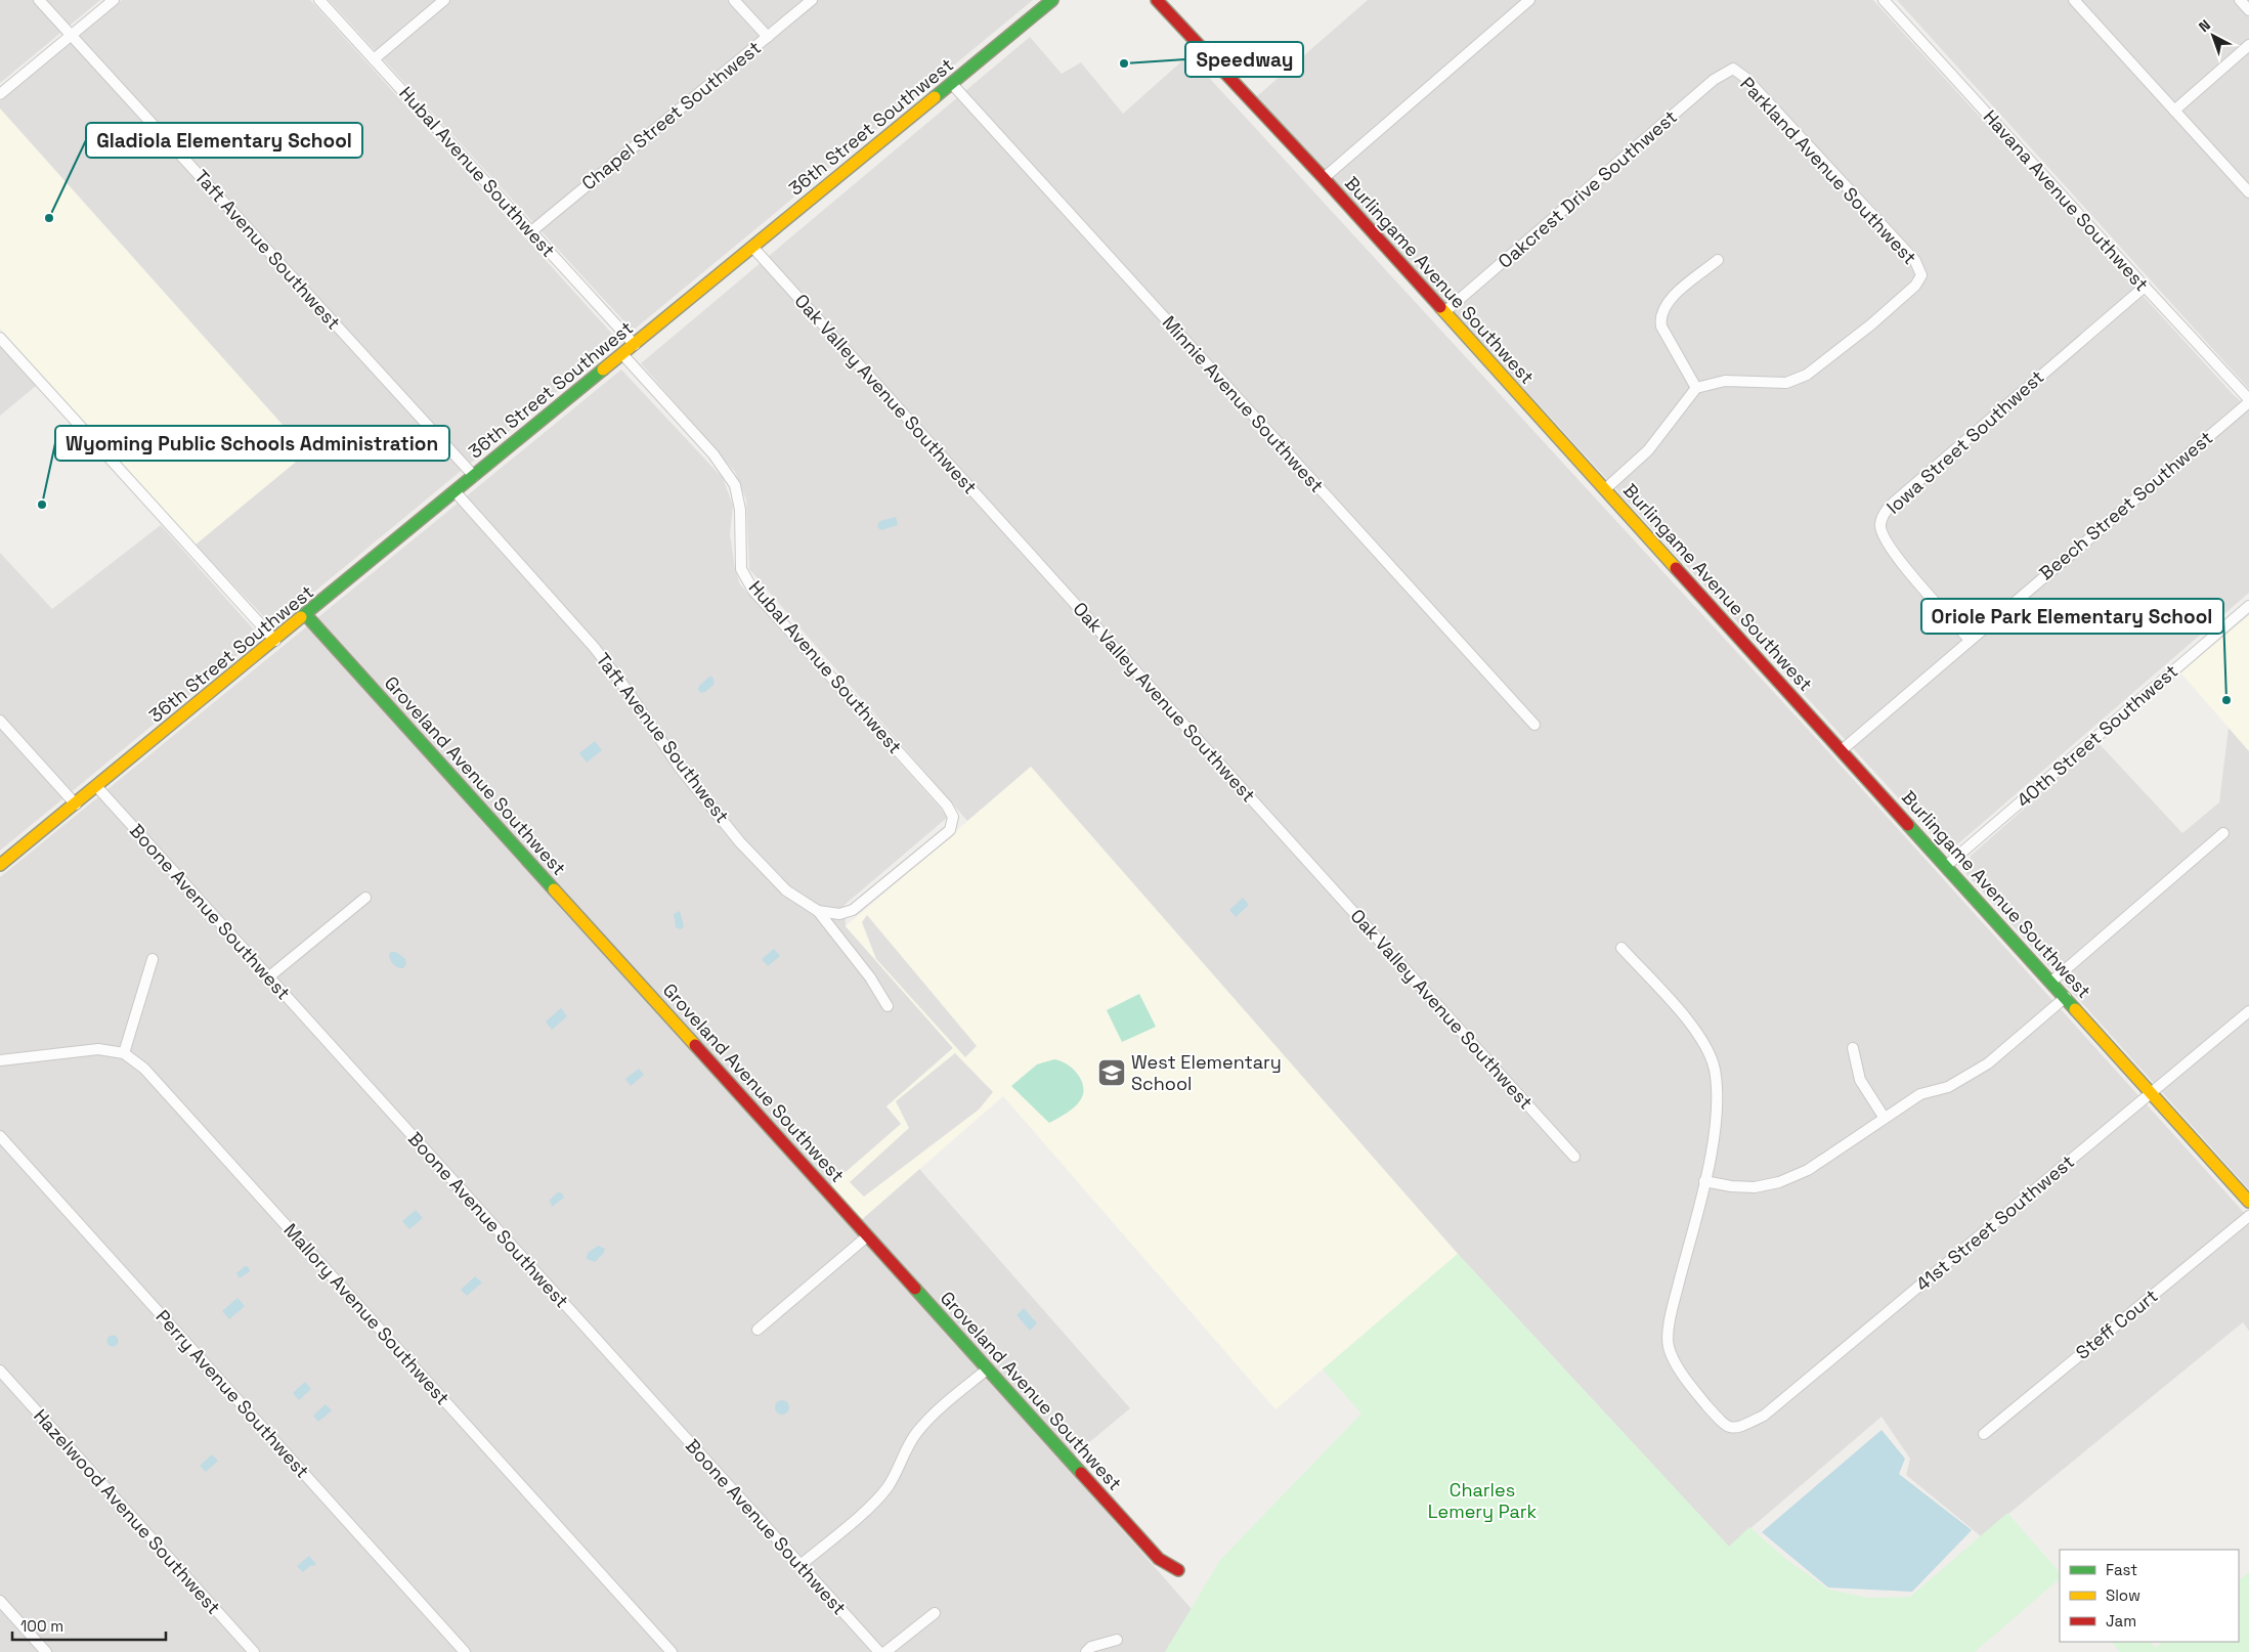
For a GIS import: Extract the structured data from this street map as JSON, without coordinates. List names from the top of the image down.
{
  "streets": {
    "street": [
      "Chapel Street Southwest",
      "36th Street Southwest",
      "Parkland Avenue Southwest",
      "Hubal Avenue Southwest",
      "Oakcrest Drive Southwest",
      "Havana Avenue Southwest",
      "Taft Avenue Southwest",
      "Burlingame Avenue Southwest",
      "Oak Valley Avenue Southwest",
      "Minnie Avenue Southwest",
      "Iowa Street Southwest",
      "Beech Street Southwest",
      "40th Street Southwest",
      "Groveland Avenue Southwest",
      "Boone Avenue Southwest",
      "41st Street Southwest",
      "Mallory Avenue Southwest",
      "Steff Court",
      "Perry Avenue Southwest",
      "Hazelwood Avenue Southwest"
    ]
  },
  "crossings": [
    ["Chapel Street Southwest", "Hubal Avenue Southwest"],
    ["36th Street Southwest", "Hubal Avenue Southwest"],
    ["36th Street Southwest", "Taft Avenue Southwest"],
    ["36th Street Southwest", "Oak Valley Avenue Southwest"],
    ["36th Street Southwest", "Minnie Avenue Southwest"],
    ["36th Street Southwest", "Groveland Avenue Southwest"],
    ["36th Street Southwest", "Boone Avenue Southwest"],
    ["Parkland Avenue Southwest", "Oakcrest Drive Southwest"],
    ["Hubal Avenue Southwest", "Taft Avenue Southwest"],
    ["Oakcrest Drive Southwest", "Burlingame Avenue Southwest"],
    ["Havana Avenue Southwest", "Iowa Street Southwest"],
    ["Havana Avenue Southwest", "Beech Street Southwest"],
    ["Burlingame Avenue Southwest", "Beech Street Southwest"],
    ["Burlingame Avenue Southwest", "40th Street Southwest"],
    ["Burlingame Avenue Southwest", "41st Street Southwest"],
    ["Iowa Street Southwest", "Beech Street Southwest"]
  ],
  "parks": ["Charles Lemery Park"],
  "places": {
    "other": [
      "Speedway",
      "Gladiola Elementary School",
      "Wyoming Public Schools Administration",
      "Oriole Park Elementary School"
    ],
    "school or university": ["West Elementary School"]
  },
  "legend": ["Fast", "Slow", "Jam"],
  "scale_bar": "100 m",
  "north": "top left"
}
